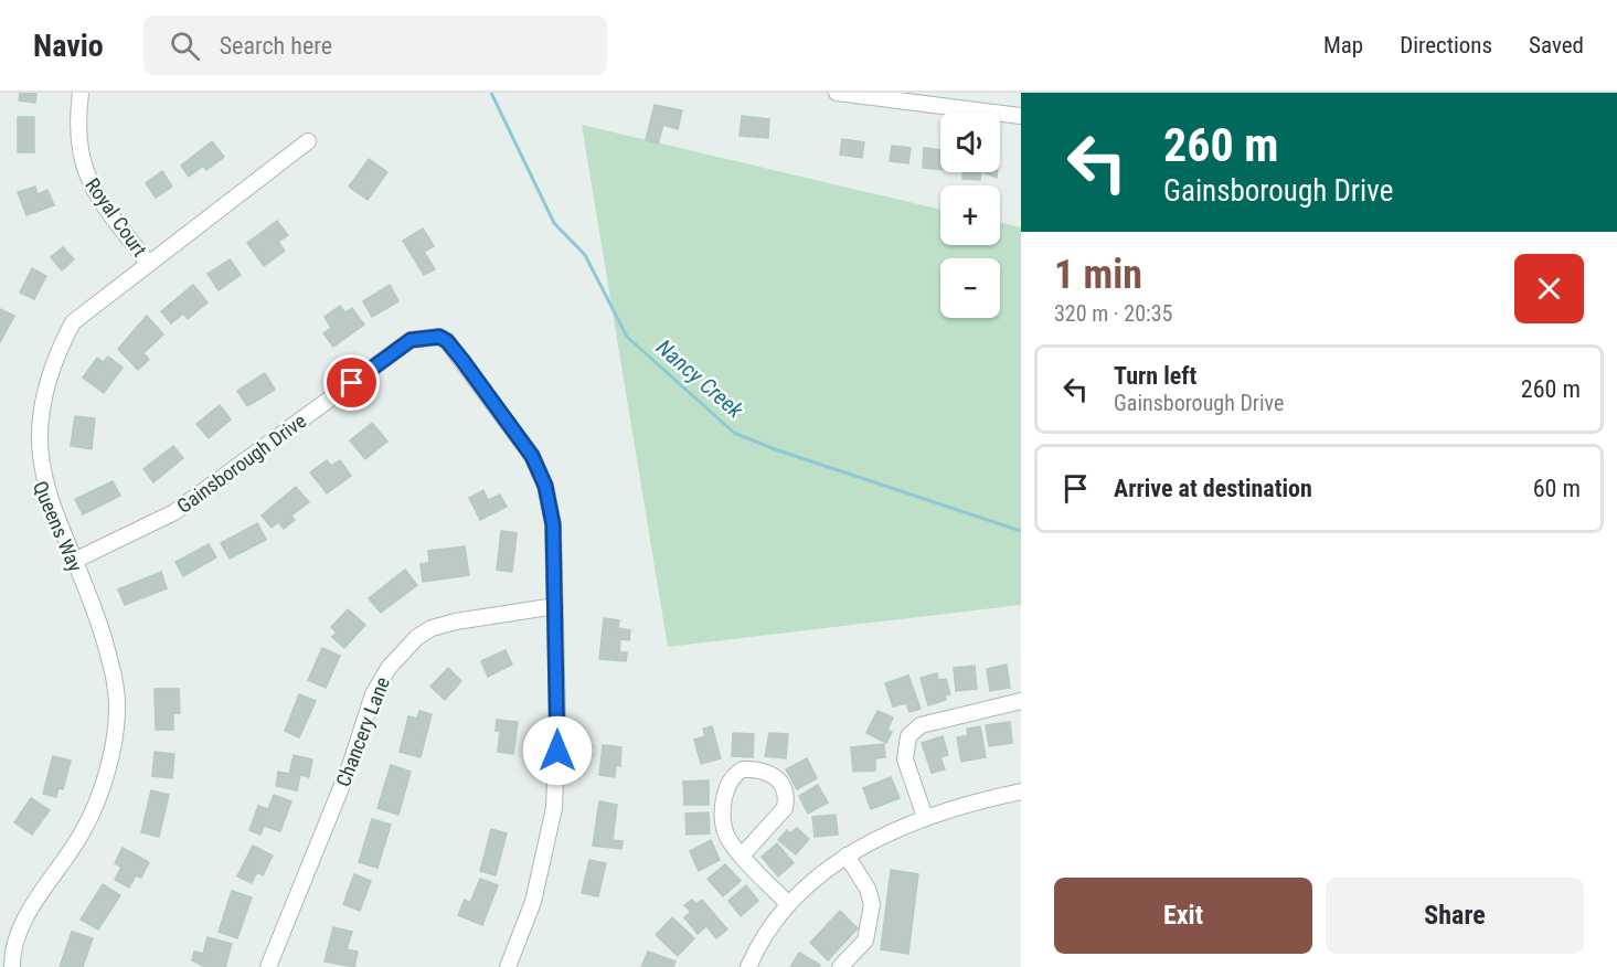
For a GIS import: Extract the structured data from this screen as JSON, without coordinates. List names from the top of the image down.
{
  "streets": {
    "street": [
      "Royal Court",
      "Gainsborough Drive",
      "Queens Way",
      "Chancery Lane"
    ]
  },
  "crossings": [
    ["Royal Court", "Queens Way"],
    ["Gainsborough Drive", "Queens Way"],
    ["Gainsborough Drive", "Chancery Lane"]
  ],
  "water": ["Nancy Creek"],
  "page": {
    "header": "Navio",
    "search": "Search here",
    "nav": ["Map", "Directions", "Saved"],
    "turn": ["260 m", "Gainsborough Drive"],
    "map_buttons": ["+", "−"],
    "heading": ["1 min", "320 m · 20:35"],
    "list": [
      {
        "name": "Turn left",
        "note": "Gainsborough Drive",
        "value": "260 m"
      },
      {
        "name": "Arrive at destination",
        "value": "60 m"
      }
    ],
    "buttons": ["Exit", "Share"]
  }
}
